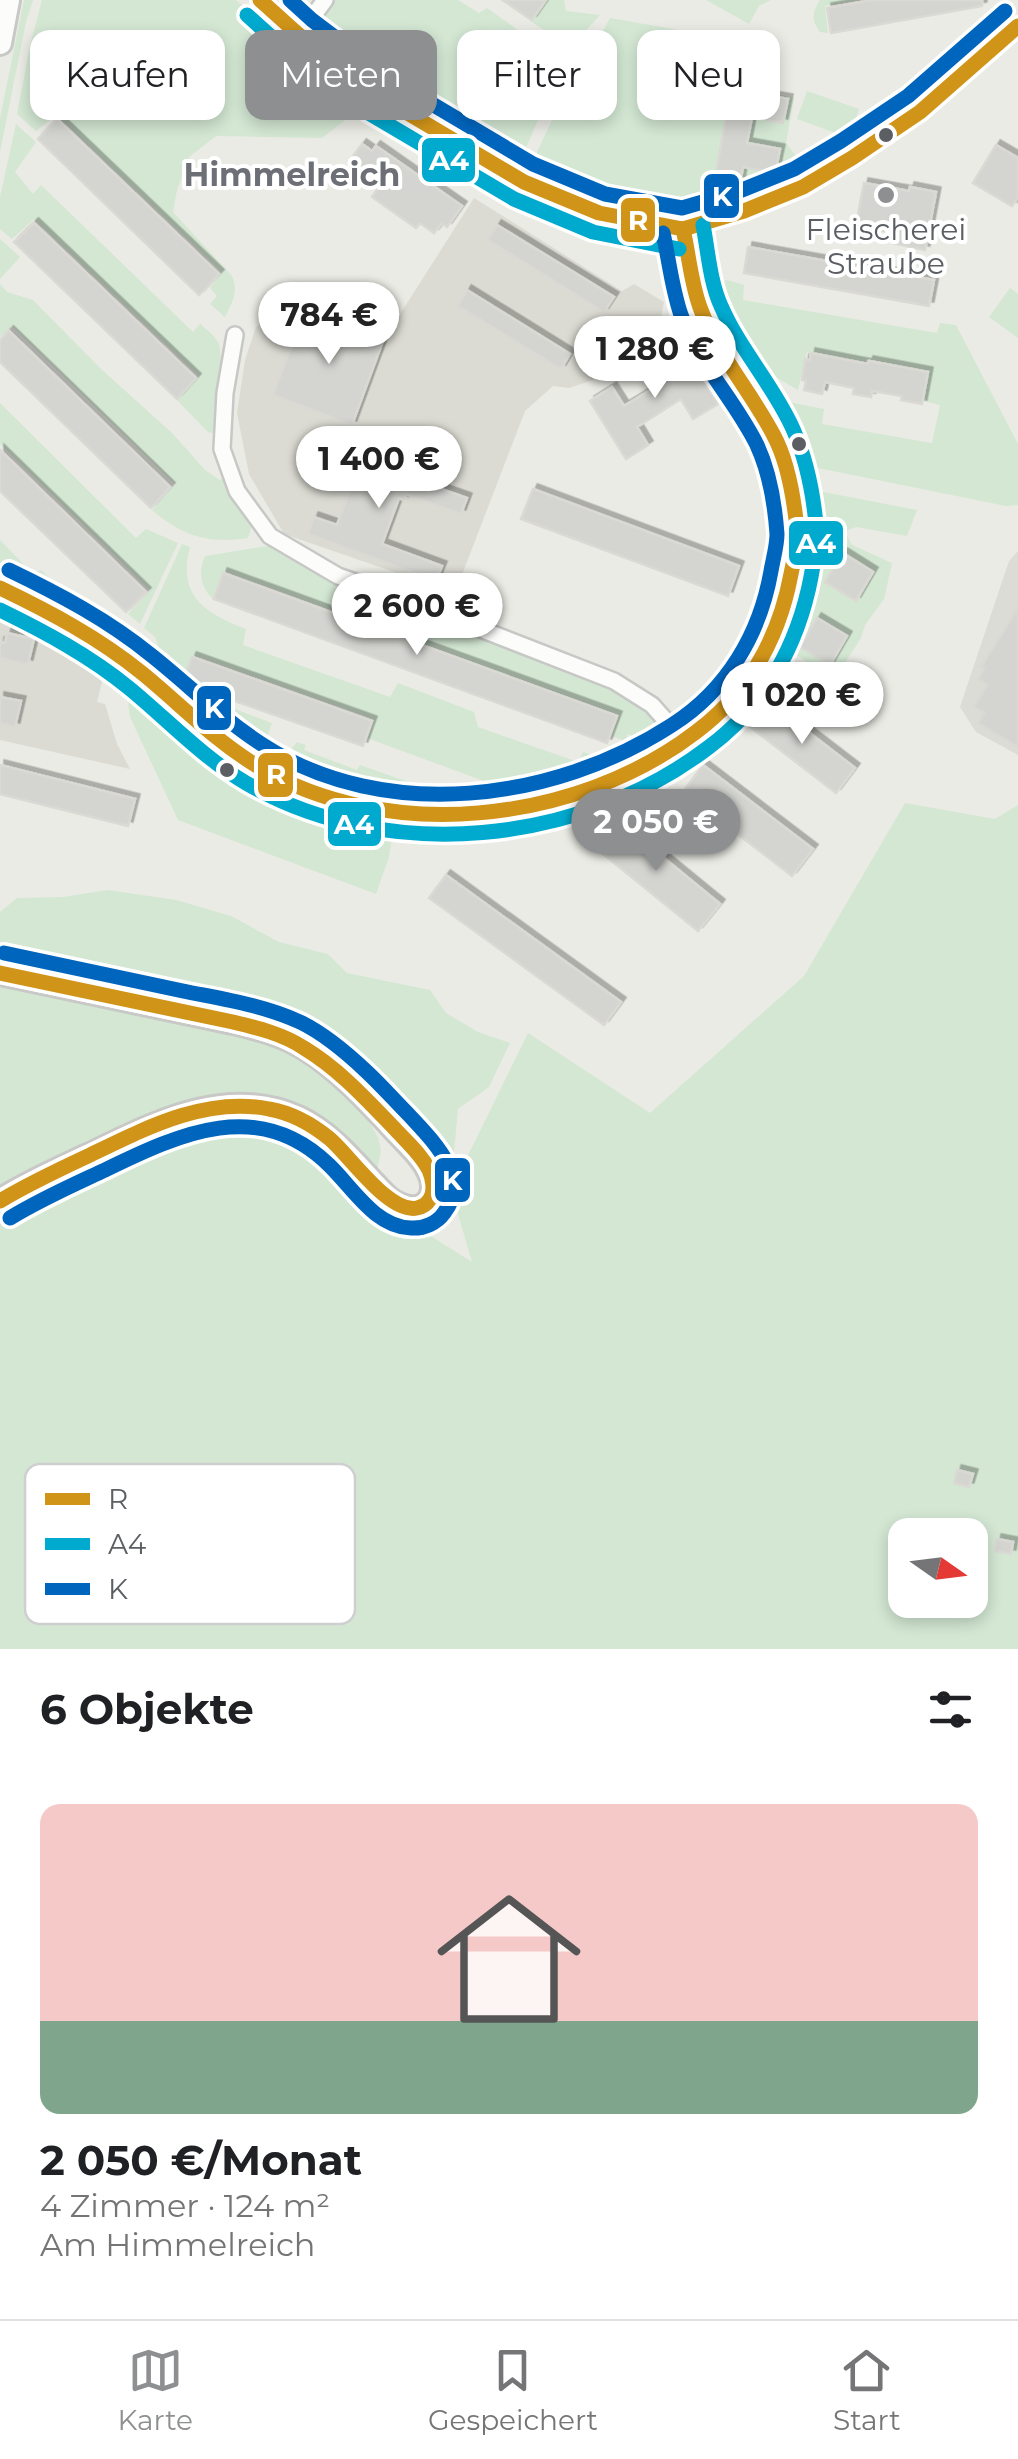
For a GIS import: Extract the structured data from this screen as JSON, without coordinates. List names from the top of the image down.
{
  "districts": ["Himmelreich"],
  "places": ["Fleischerei Straube"],
  "lines": ["transit line R", "transit line K", "transit line A4"],
  "legend": ["R", "A4", "K"],
  "north": "right",
  "page": {
    "chip": [
      "Kaufen",
      "Mieten",
      "Filter",
      "Neu"
    ],
    "price": [
      "784 €",
      "1 280 €",
      "1 400 €",
      "2 600 €",
      "1 020 €",
      "2 050 €"
    ],
    "heading": "6 Objekte",
    "list": [
      {
        "name": "2 050 €/Monat",
        "note": "4 Zimmer · 124 m² · Am Himmelreich"
      }
    ],
    "tabs": ["Karte", "Gespeichert", "Start"]
  }
}
